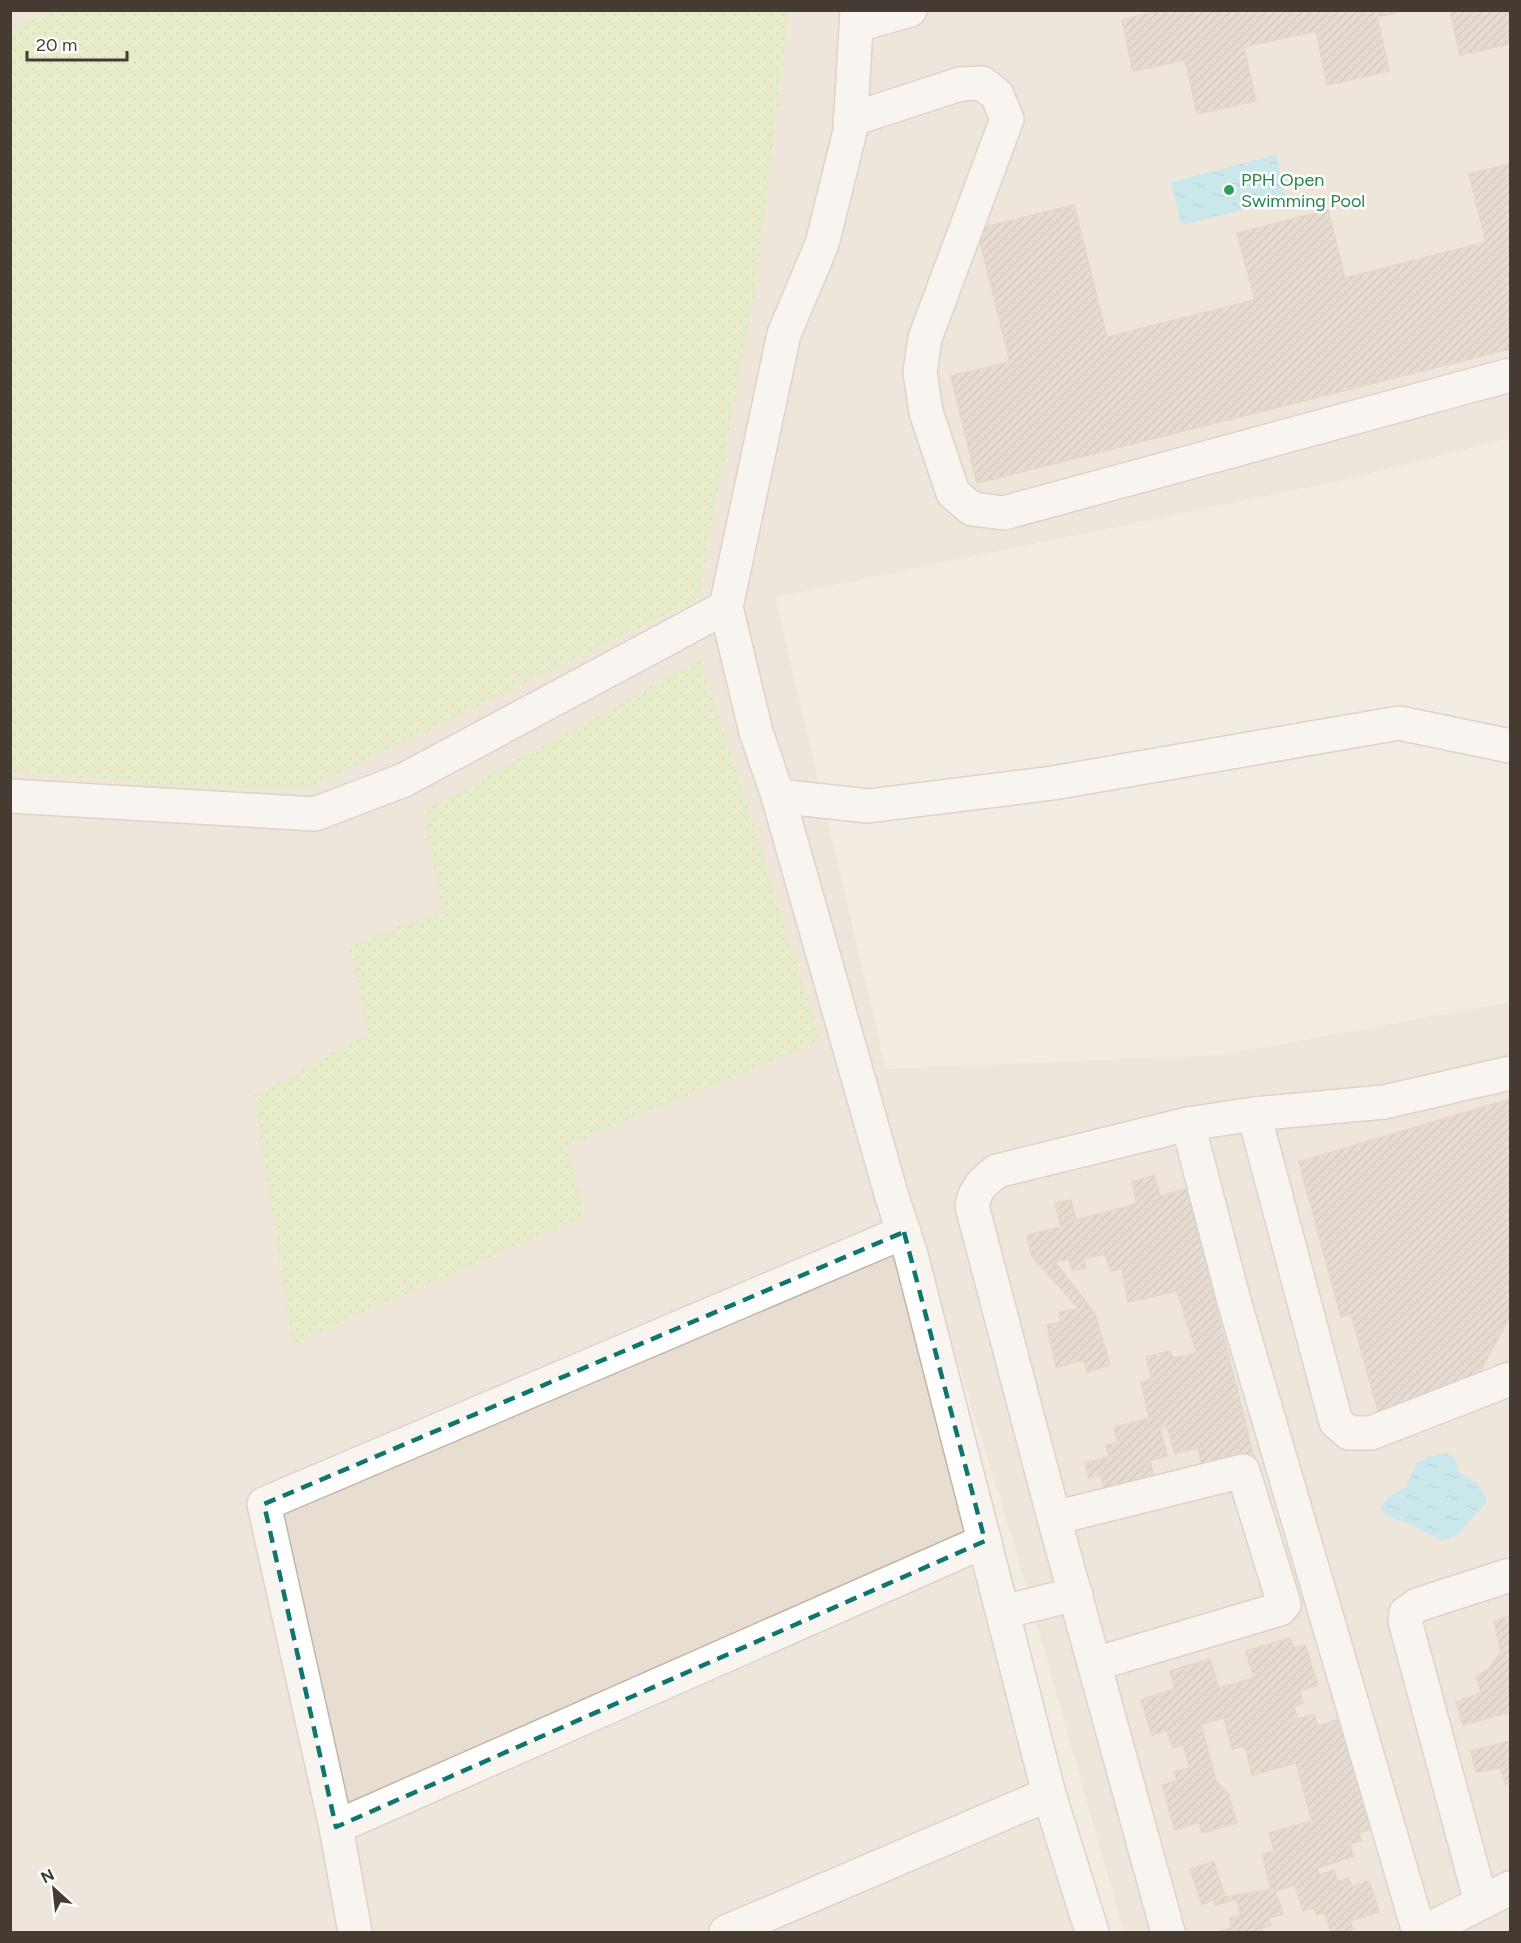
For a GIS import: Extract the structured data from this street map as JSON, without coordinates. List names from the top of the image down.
{
  "places": ["PPH Open Swimming Pool"],
  "scale_bar": "20 m",
  "north": "top left"
}
